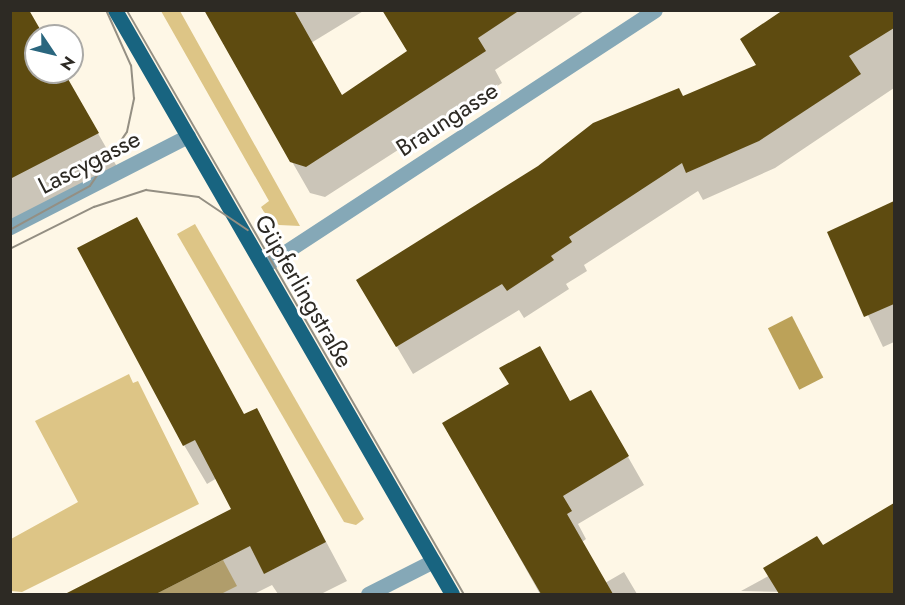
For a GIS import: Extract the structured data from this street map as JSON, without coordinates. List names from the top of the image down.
{
  "streets": {
    "main road": ["Güpferlingstraße"],
    "street": ["Braungasse", "Lascygasse"]
  },
  "crossings": [
    ["Braungasse", "Güpferlingstraße"],
    ["Lascygasse", "Güpferlingstraße"]
  ],
  "north": "bottom right"
}
